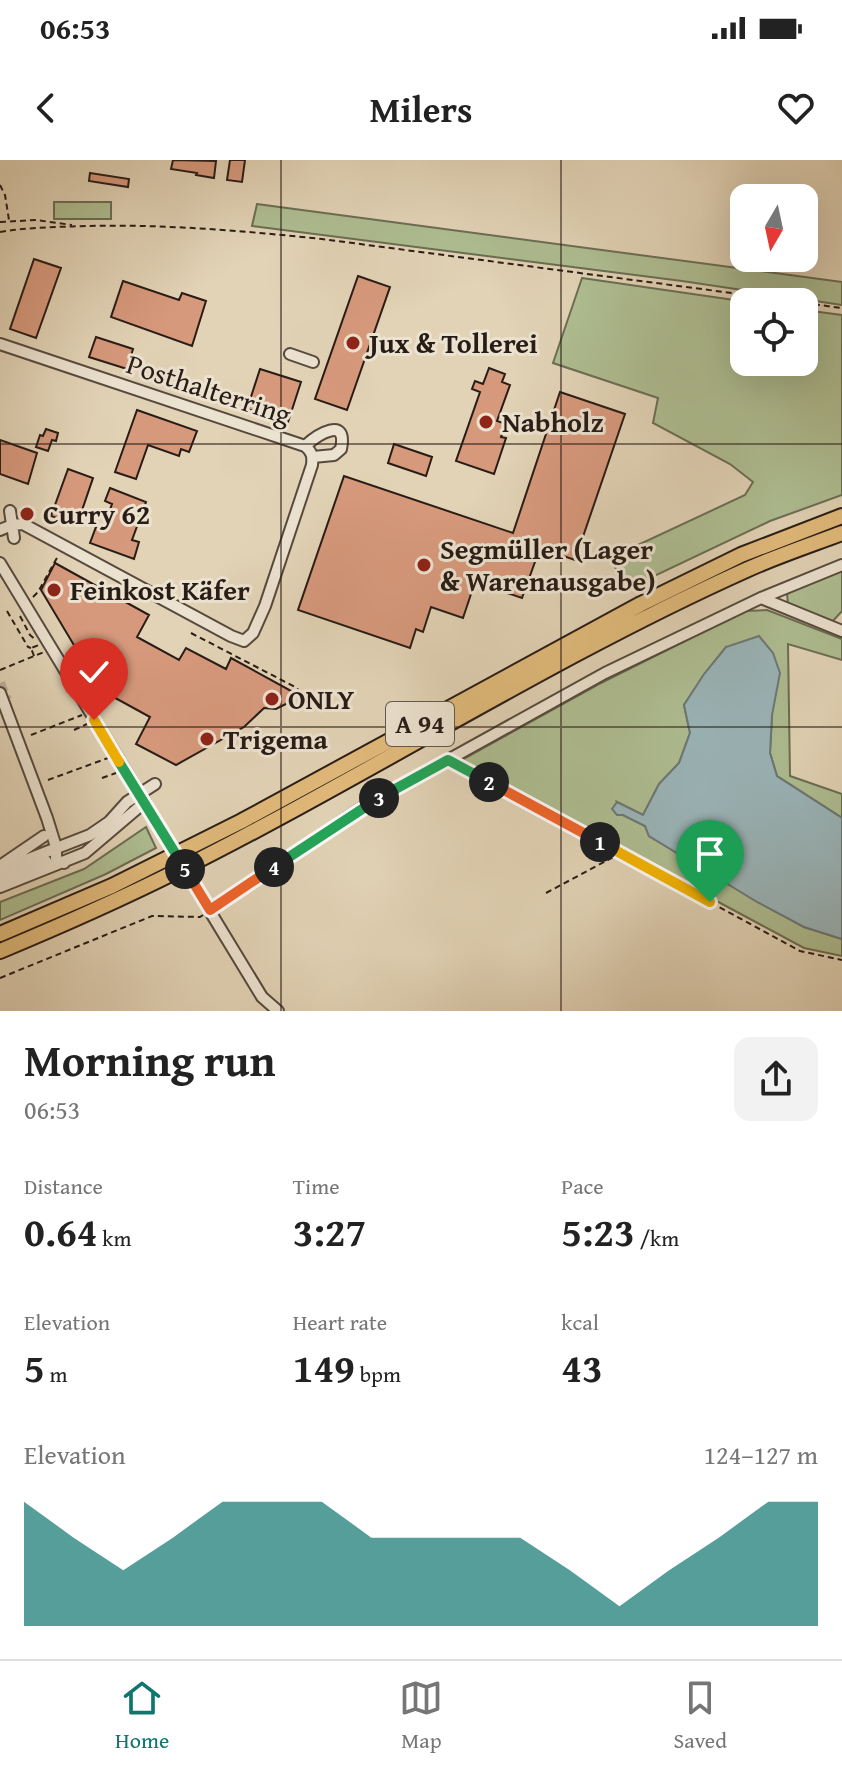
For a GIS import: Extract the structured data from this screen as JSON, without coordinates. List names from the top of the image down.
{
  "streets": {
    "highway": ["A 94"],
    "street": ["Posthalterring"]
  },
  "places": [
    "Jux & Tollerei",
    "Nabholz",
    "Curry 62",
    "Segmüller (Lager & Warenausgabe)",
    "Feinkost Käfer",
    "ONLY",
    "Trigema"
  ],
  "north": "bottom",
  "page": {
    "status": "06:53",
    "header": "Milers",
    "pins": [
      "2",
      "3",
      "1",
      "4",
      "5"
    ],
    "heading": ["Morning run", "06:53"],
    "stats": [
      ["Distance", "0.64 km"],
      ["Time", "3:27"],
      ["Pace", "5:23 /km"],
      ["Elevation", "5 m"],
      ["Heart rate", "149 bpm"],
      ["kcal", "43"]
    ],
    "chart": ["Elevation", "124–127 m"],
    "tabs": ["Home", "Map", "Saved"]
  }
}
